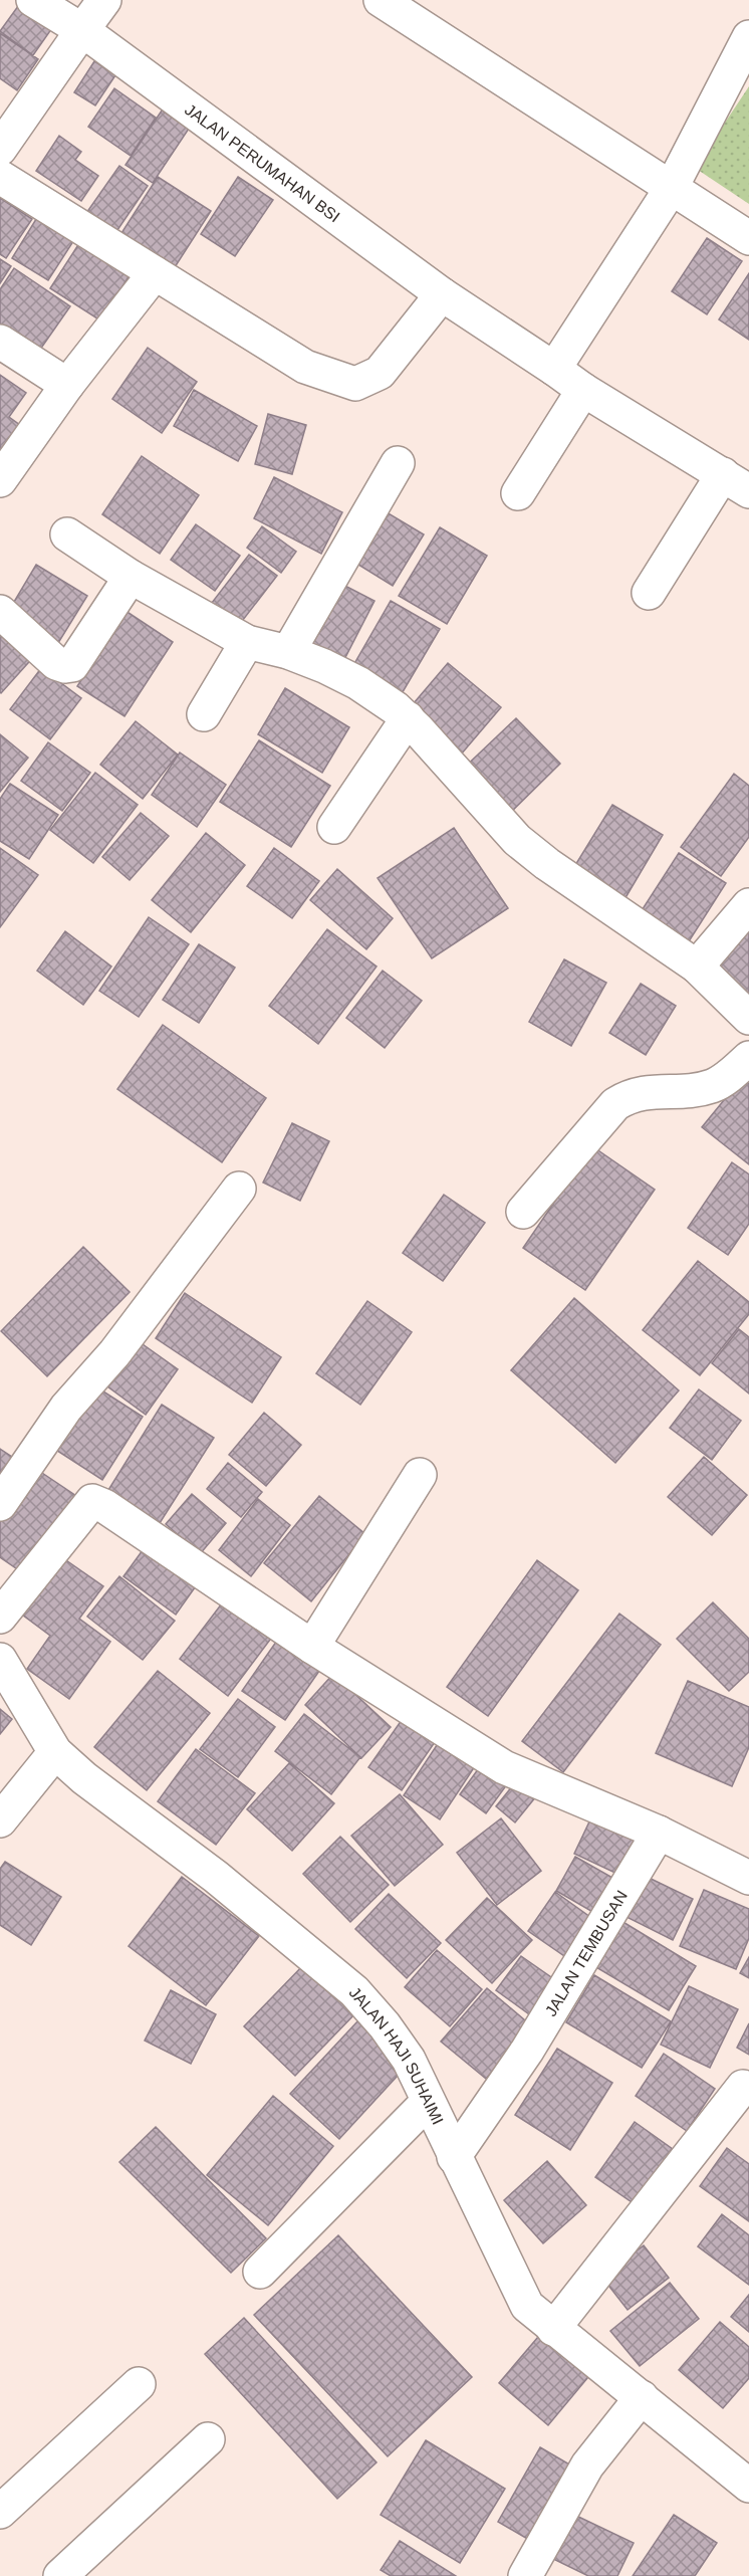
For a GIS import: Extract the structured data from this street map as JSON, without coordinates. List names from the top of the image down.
{
  "streets": {
    "street": ["JALAN PERUMAHAN BSI", "JALAN TEMBUSAN", "JALAN HAJI SUHAIMI"]
  },
  "crossings": [
    ["JALAN TEMBUSAN", "JALAN HAJI SUHAIMI"]
  ]
}
